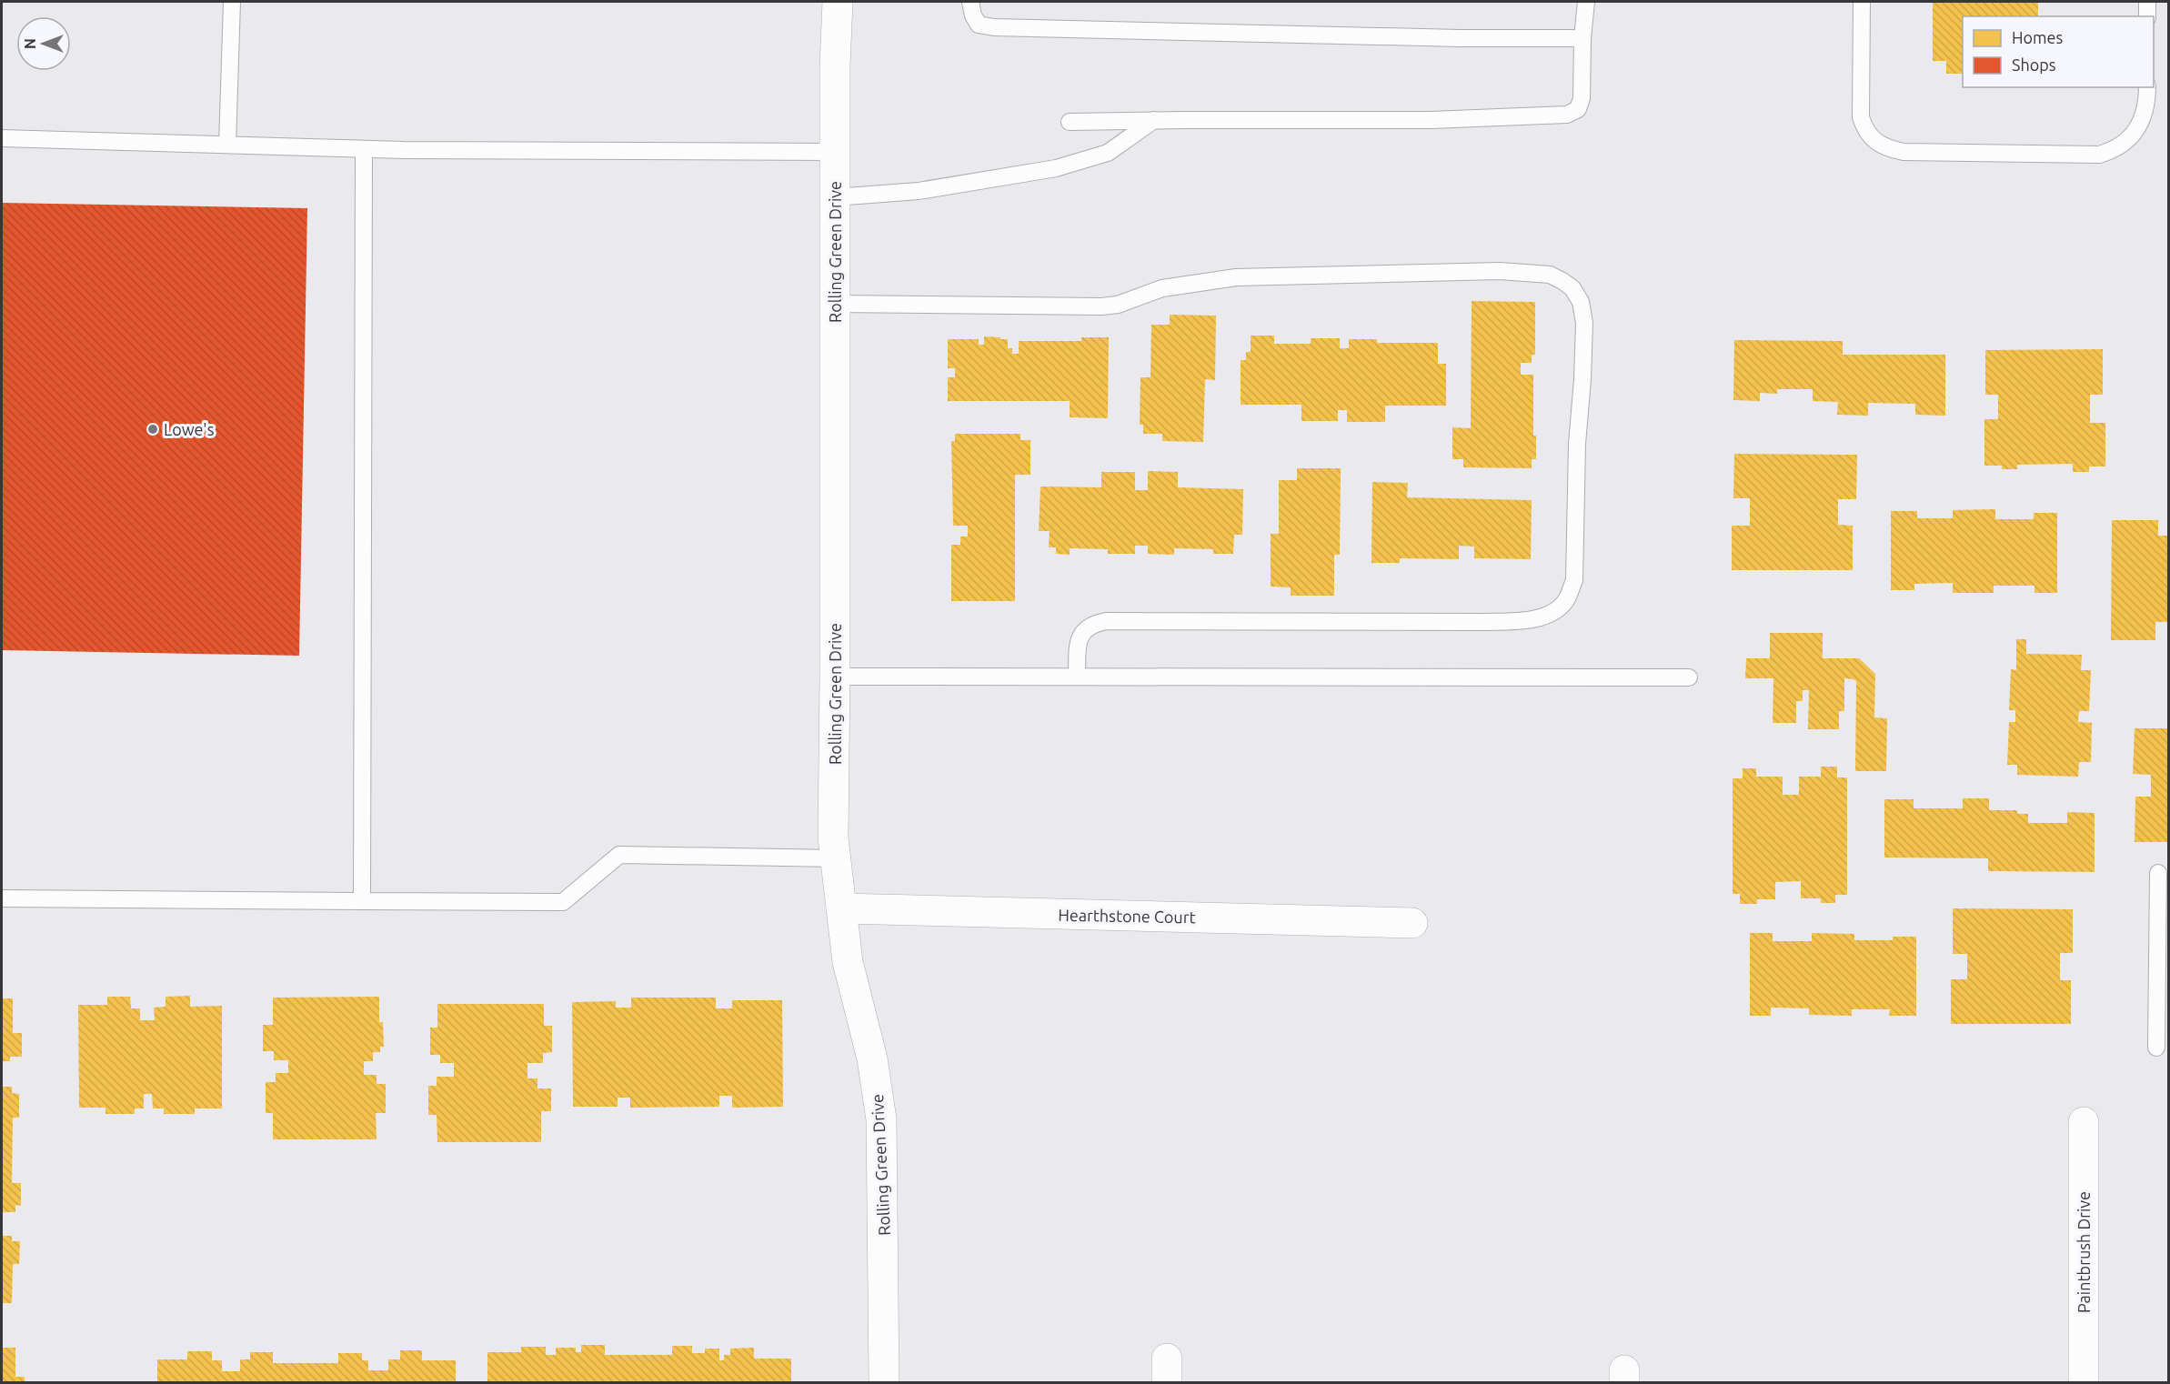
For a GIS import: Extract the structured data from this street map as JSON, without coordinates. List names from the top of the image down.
{
  "streets": {
    "street": ["Rolling Green Drive", "Hearthstone Court", "Paintbrush Drive"]
  },
  "crossings": [
    ["Rolling Green Drive", "Hearthstone Court"]
  ],
  "places": ["Lowe's"],
  "legend": ["Homes", "Shops"],
  "north": "left"
}
